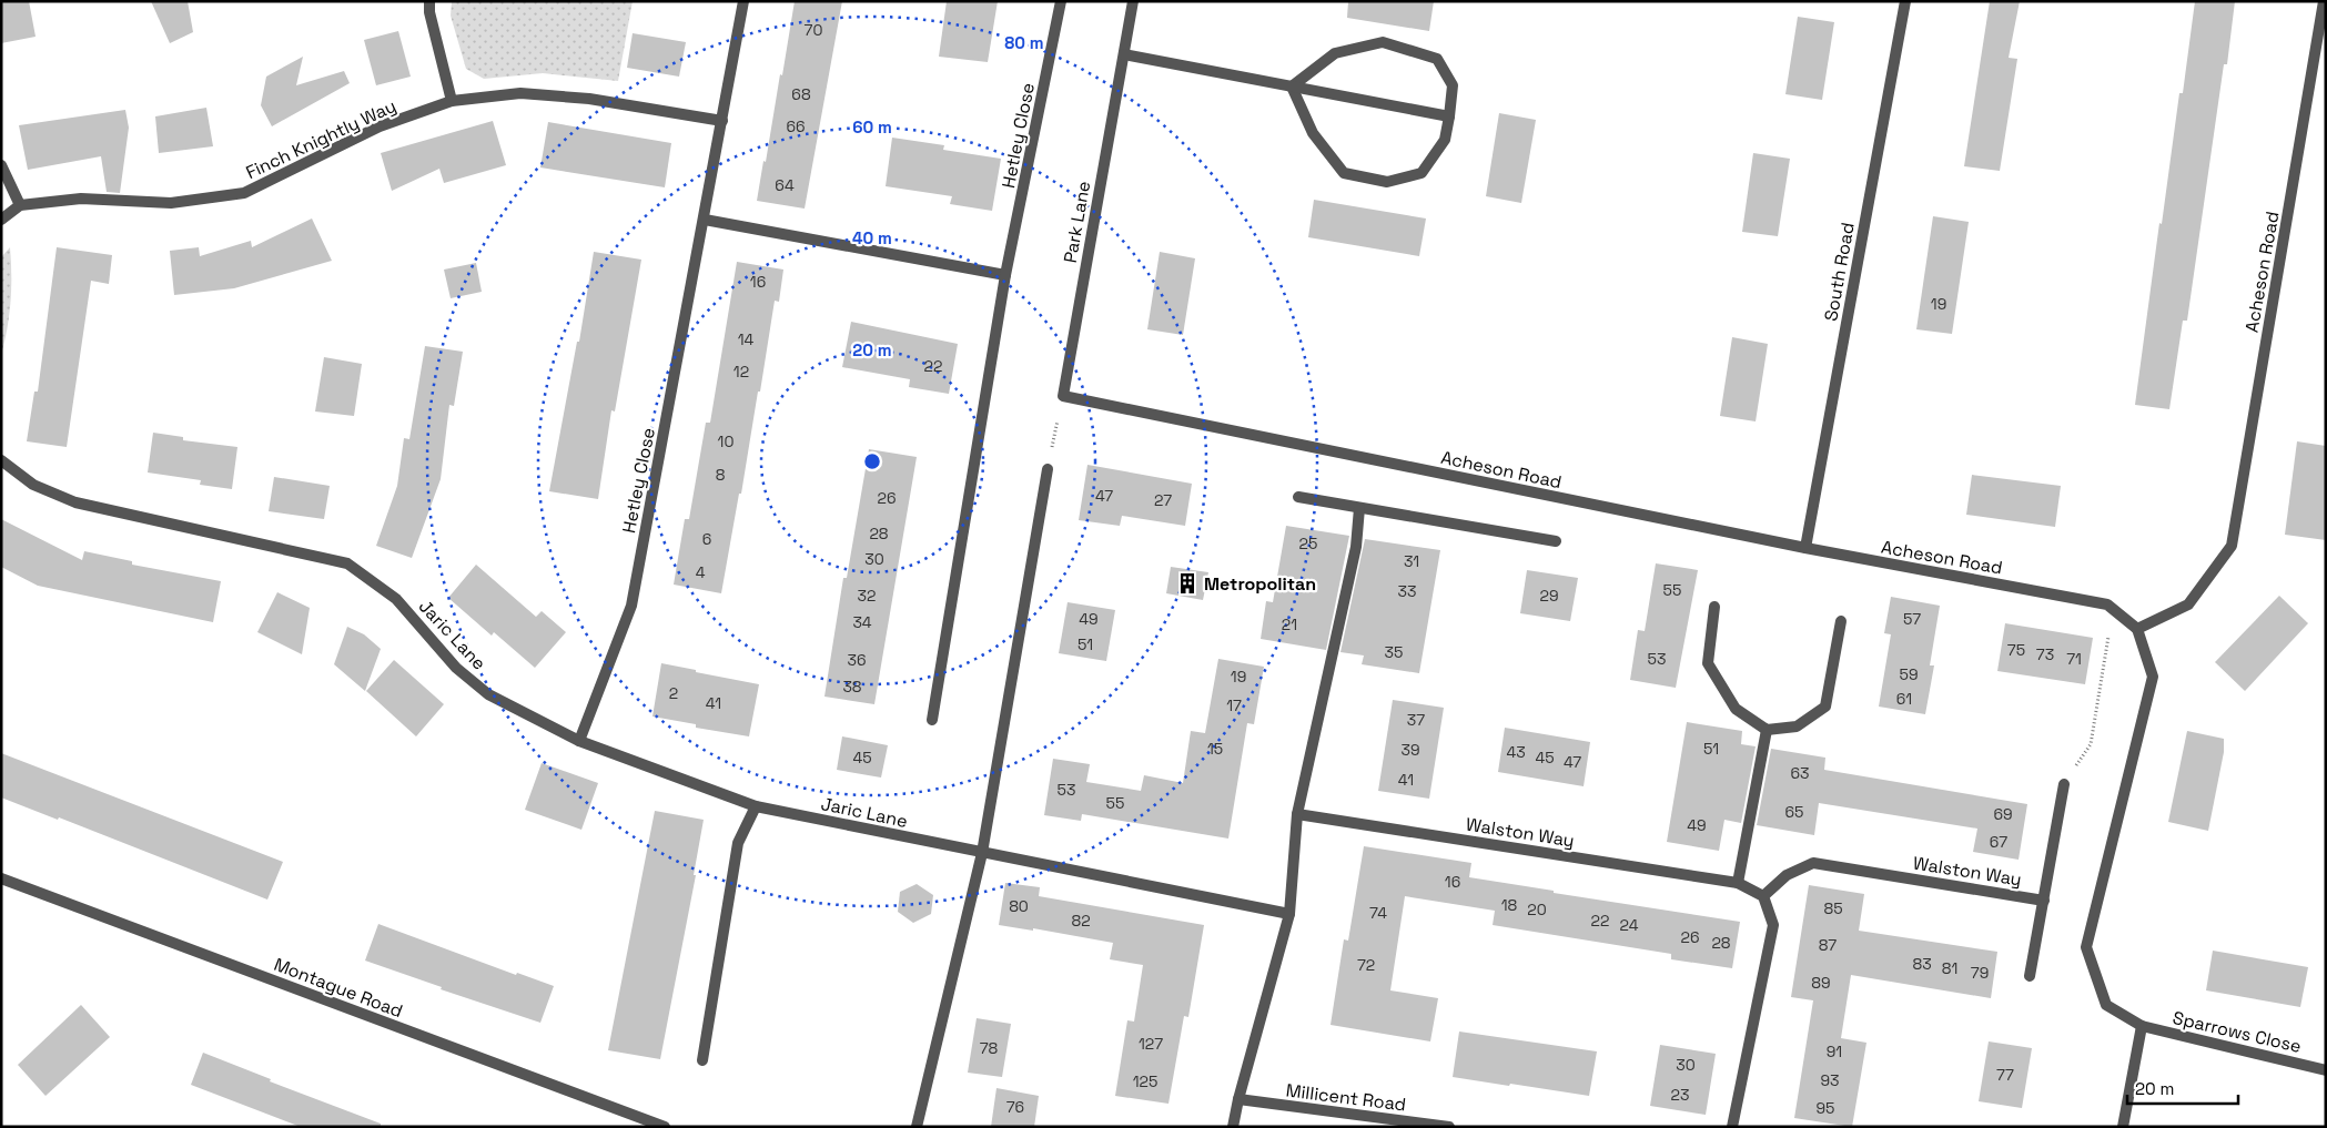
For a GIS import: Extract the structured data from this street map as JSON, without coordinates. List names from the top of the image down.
{
  "streets": {
    "street": [
      "Hetley Close",
      "Finch Knightly Way",
      "Park Lane",
      "South Road",
      "Acheson Road",
      "Jaric Lane",
      "Walston Way",
      "Montague Road",
      "Sparrows Close",
      "Millicent Road"
    ]
  },
  "crossings": [
    ["Hetley Close", "Finch Knightly Way"],
    ["Hetley Close", "Jaric Lane"],
    ["Park Lane", "Acheson Road"],
    ["South Road", "Acheson Road"],
    ["Acheson Road", "Sparrows Close"]
  ],
  "places": {
    "building": ["Metropolitan"]
  },
  "house_numbers": [
    "70",
    "68",
    "66",
    "64",
    "16",
    "19",
    "14",
    "22",
    "12",
    "10",
    "8",
    "47",
    "26",
    "27",
    "28",
    "6",
    "25",
    "30",
    "31",
    "4",
    "55",
    "33",
    "32",
    "29",
    "49",
    "57",
    "34",
    "21",
    "51",
    "75",
    "35",
    "73",
    "53",
    "71",
    "36",
    "59",
    "19",
    "38",
    "2",
    "61",
    "41",
    "17",
    "37",
    "15",
    "51",
    "39",
    "43",
    "45",
    "45",
    "47",
    "63",
    "41",
    "53",
    "55",
    "65",
    "69",
    "49",
    "67",
    "16",
    "18",
    "80",
    "85",
    "20",
    "74",
    "82",
    "22",
    "24",
    "26",
    "28",
    "87",
    "83",
    "72",
    "81",
    "79",
    "89",
    "127",
    "78",
    "91",
    "30",
    "77",
    "93",
    "125",
    "23",
    "76",
    "95"
  ],
  "scale_bar": "20 m",
  "rings": [
    "80 m",
    "60 m",
    "40 m",
    "20 m"
  ]
}
